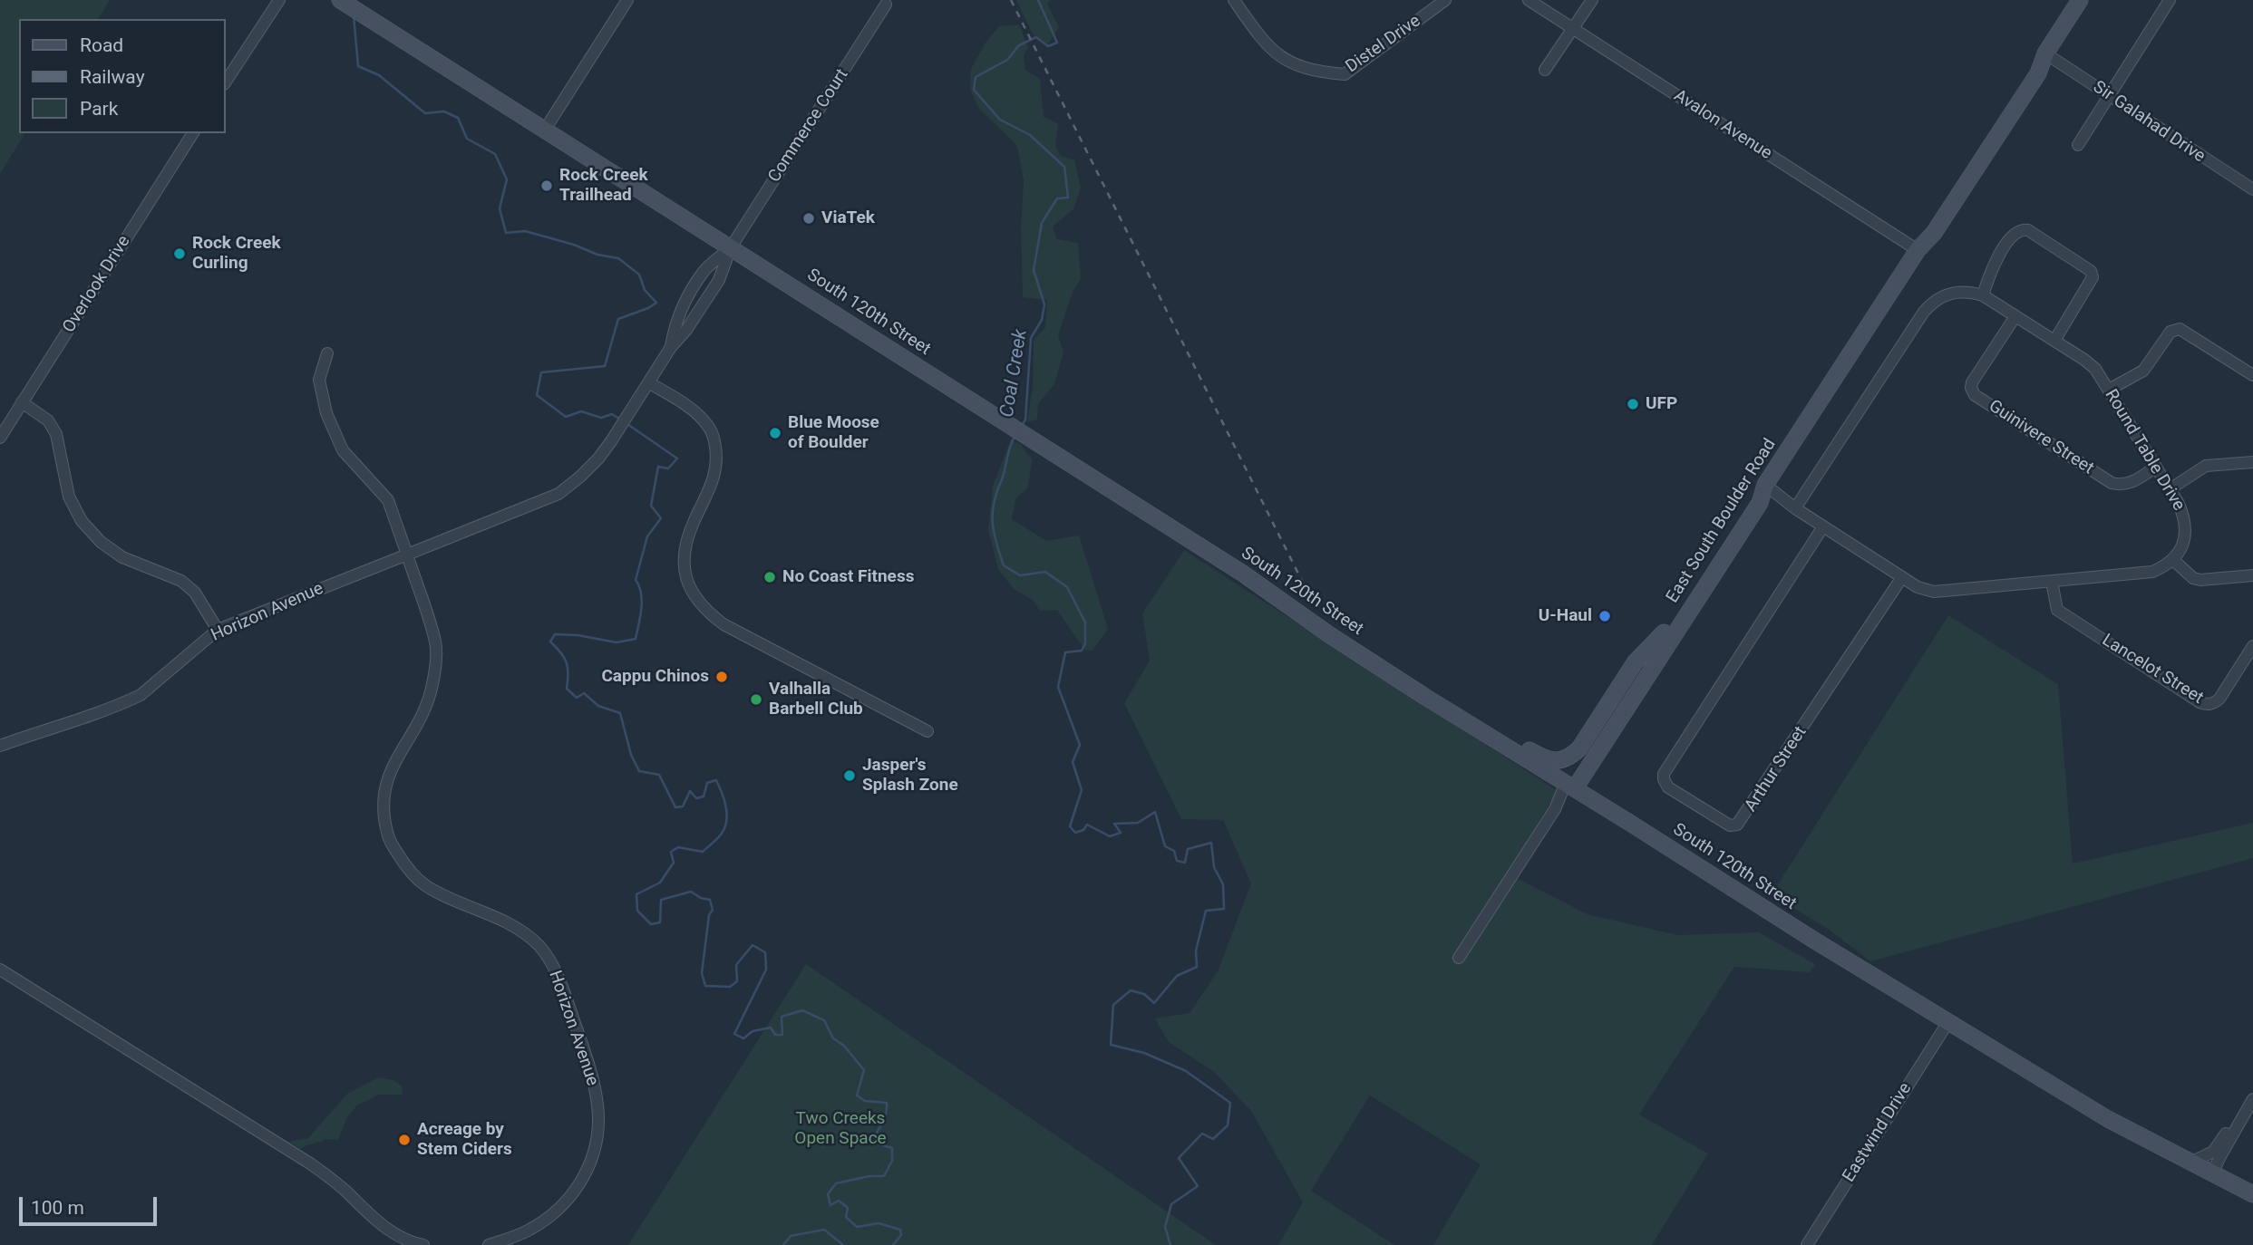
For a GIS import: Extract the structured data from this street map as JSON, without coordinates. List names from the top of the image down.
{
  "streets": {
    "main road": ["South 120th Street", "East South Boulder Road"],
    "street": [
      "Distel Drive",
      "Sir Galahad Drive",
      "Avalon Avenue",
      "Commerce Court",
      "Overlook Drive",
      "Guinivere Street",
      "Round Table Drive",
      "Horizon Avenue",
      "Lancelot Street",
      "Arthur Street",
      "Eastwind Drive"
    ]
  },
  "crossings": [
    ["Sir Galahad Drive", "East South Boulder Road"],
    ["Avalon Avenue", "East South Boulder Road"],
    ["Commerce Court", "South 120th Street"],
    ["Commerce Court", "Horizon Avenue"],
    ["South 120th Street", "East South Boulder Road"],
    ["South 120th Street", "Horizon Avenue"],
    ["South 120th Street", "Eastwind Drive"],
    ["Guinivere Street", "Round Table Drive"]
  ],
  "water": ["Coal Creek"],
  "parks": ["Two Creeks Open Space"],
  "places": [
    "Rock Creek Trailhead",
    "ViaTek",
    "Rock Creek Curling",
    "UFP",
    "Blue Moose of Boulder",
    "No Coast Fitness",
    "U-Haul",
    "Cappu Chinos",
    "Valhalla Barbell Club",
    "Jasper's Splash Zone",
    "Acreage by Stem Ciders"
  ],
  "legend": ["Road", "Railway", "Park"],
  "scale_bar": "100 m"
}
